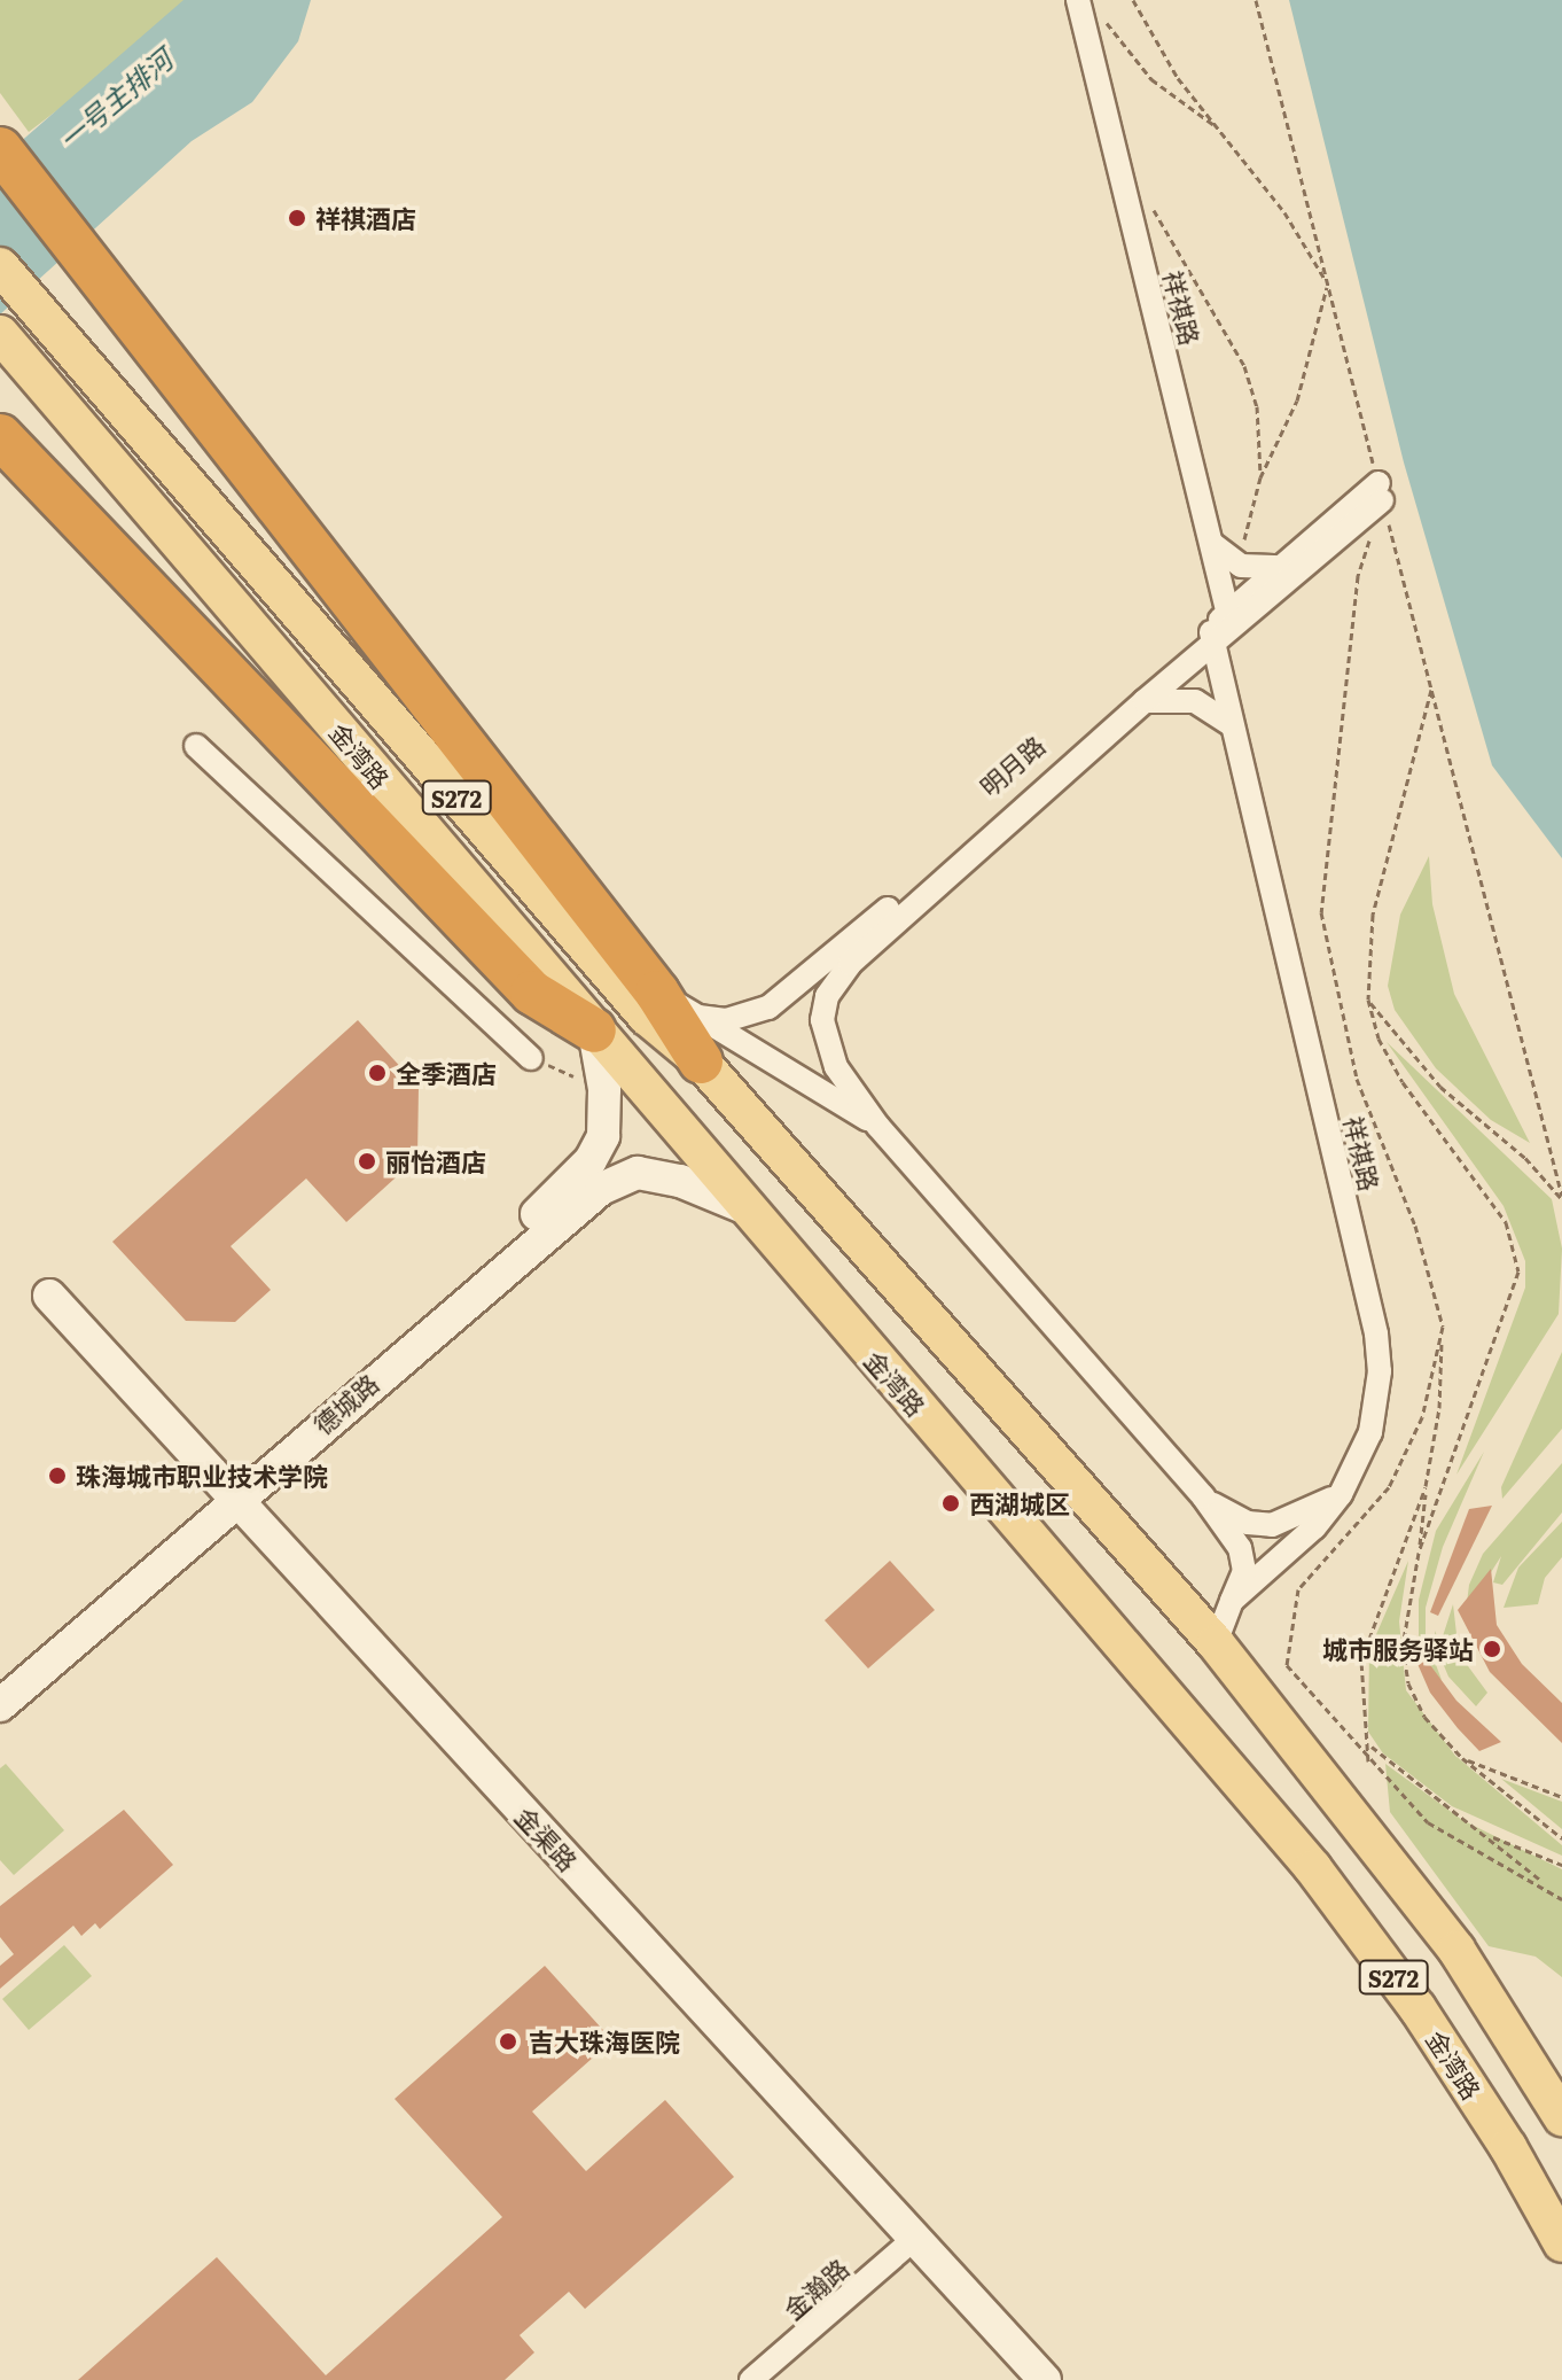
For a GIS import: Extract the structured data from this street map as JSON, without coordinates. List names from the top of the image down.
{
  "streets": {
    "main road": ["金湾路", "S272"],
    "street": [
      "祥祺路",
      "明月路",
      "德城路",
      "金渠路",
      "金瀚路"
    ]
  },
  "crossings": [
    ["祥祺路", "金湾路"],
    ["祥祺路", "明月路"],
    ["德城路", "金渠路"],
    ["金渠路", "金瀚路"]
  ],
  "water": ["一号主排河"],
  "places": [
    "祥祺酒店",
    "全季酒店",
    "丽怡酒店",
    "珠海城市职业技术学院",
    "西湖城区",
    "城市服务驿站",
    "吉大珠海医院"
  ]
}
